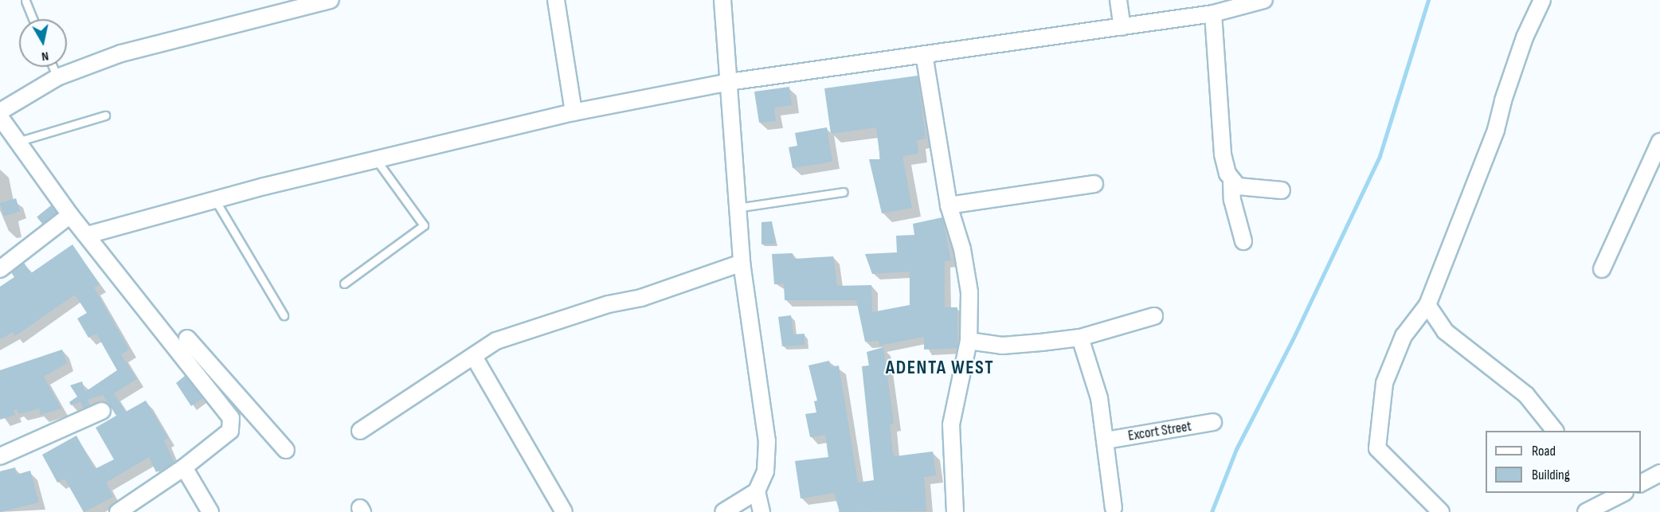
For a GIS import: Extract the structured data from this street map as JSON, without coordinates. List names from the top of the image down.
{
  "streets": {
    "street": ["Excort Street"]
  },
  "districts": ["ADENTA WEST"],
  "legend": ["Road", "Building"],
  "north": "bottom"
}
